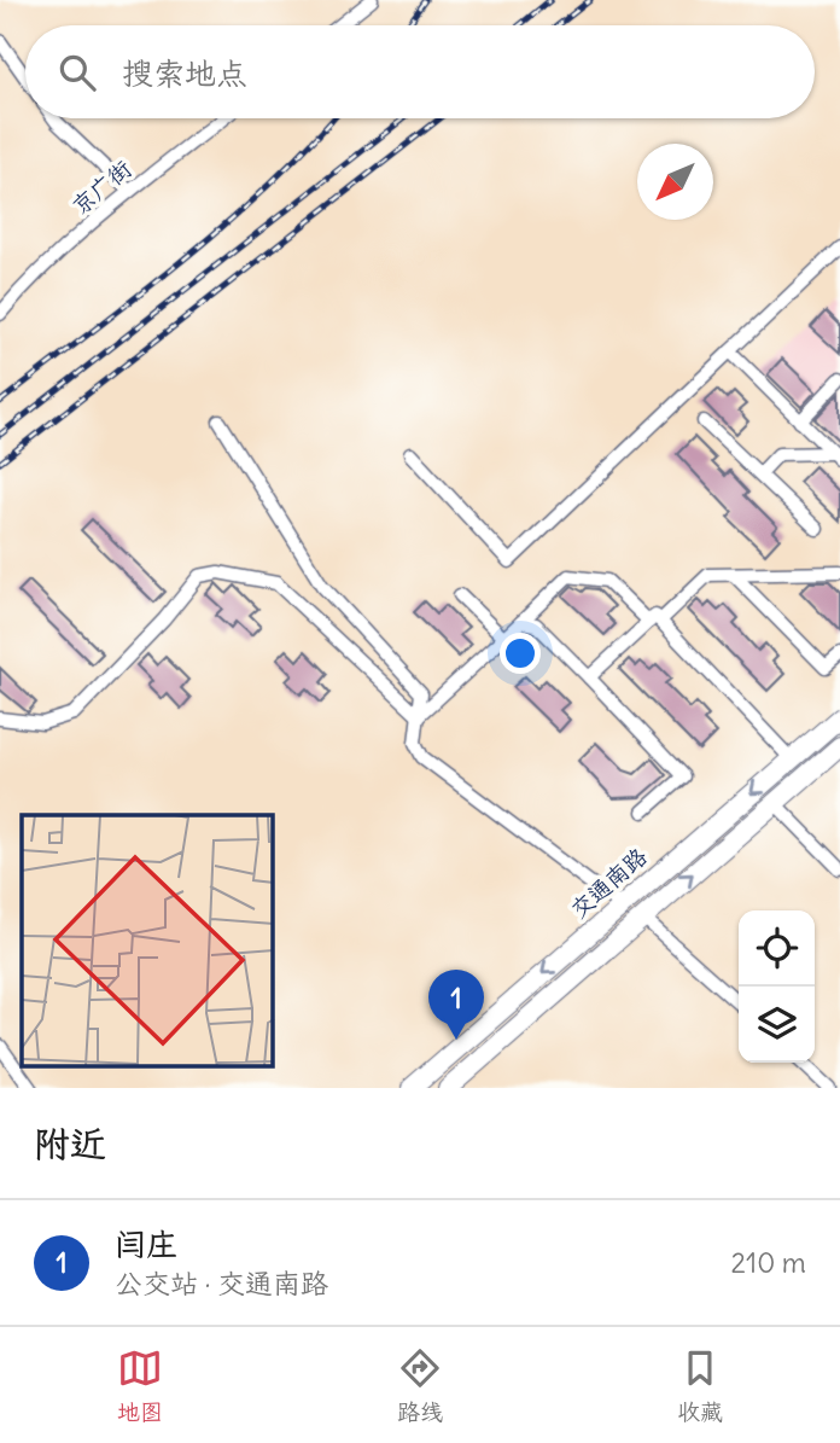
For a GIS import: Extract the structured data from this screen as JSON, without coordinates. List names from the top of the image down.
{
  "streets": {
    "main road": ["交通南路"],
    "street": ["京广街"]
  },
  "north": "bottom left",
  "page": {
    "search": "搜索地点",
    "pins": "1",
    "heading": "附近",
    "list": [
      {
        "mark": "1",
        "name": "闫庄",
        "note": "公交站 · 交通南路",
        "value": "210 m"
      }
    ],
    "nav": ["地图", "路线", "收藏"]
  }
}
